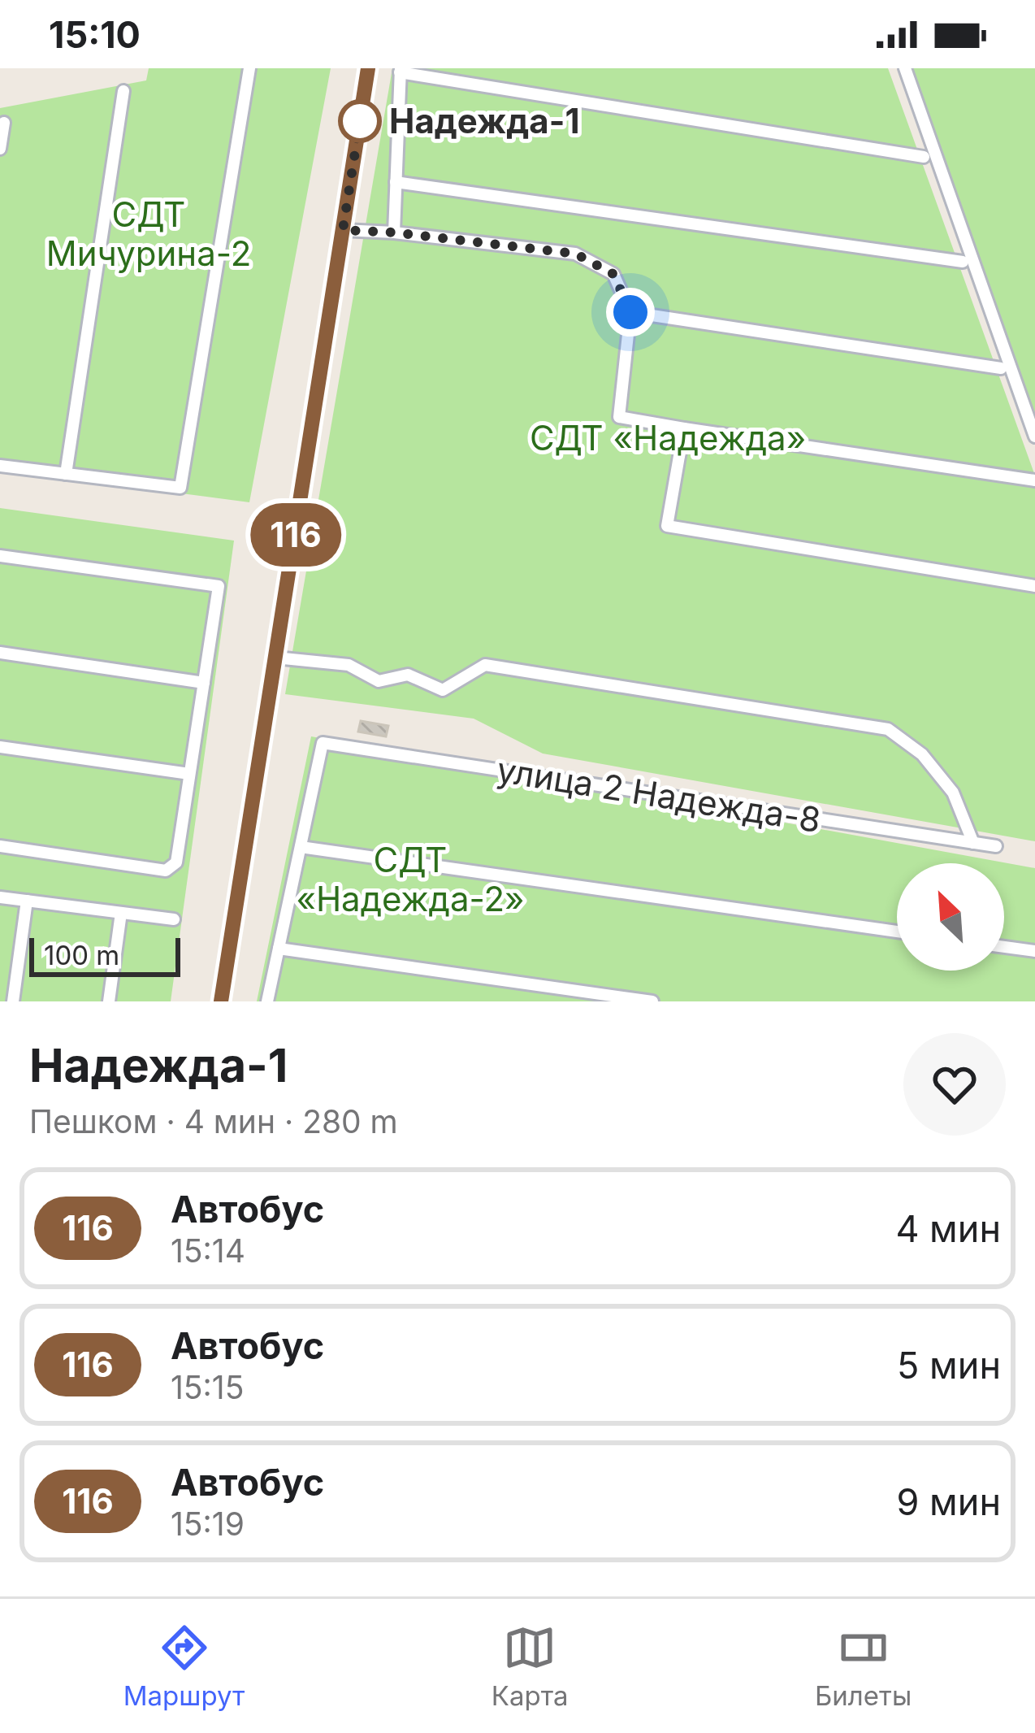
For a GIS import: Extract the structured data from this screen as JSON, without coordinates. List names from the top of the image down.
{
  "streets": {
    "street": ["улица 2 Надежда-8"]
  },
  "parks": ["СДТ Мичурина-2", "СДТ «Надежда»", "СДТ «Надежда-2»"],
  "places": ["Надежда-1"],
  "lines": ["bus line 116"],
  "scale_bar": "100 m",
  "north": "top left",
  "page": {
    "status": "15:10",
    "on_map": "116",
    "scale": "100 m",
    "heading": ["Надежда-1", "Пешком · 4 мин · 280 m"],
    "list": [
      {
        "mark": "116",
        "name": "Автобус",
        "note": "15:14",
        "value": "4 мин"
      },
      {
        "mark": "116",
        "name": "Автобус",
        "note": "15:15",
        "value": "5 мин"
      },
      {
        "mark": "116",
        "name": "Автобус",
        "note": "15:19",
        "value": "9 мин"
      }
    ],
    "tabs": ["Маршрут", "Карта", "Билеты"]
  }
}
